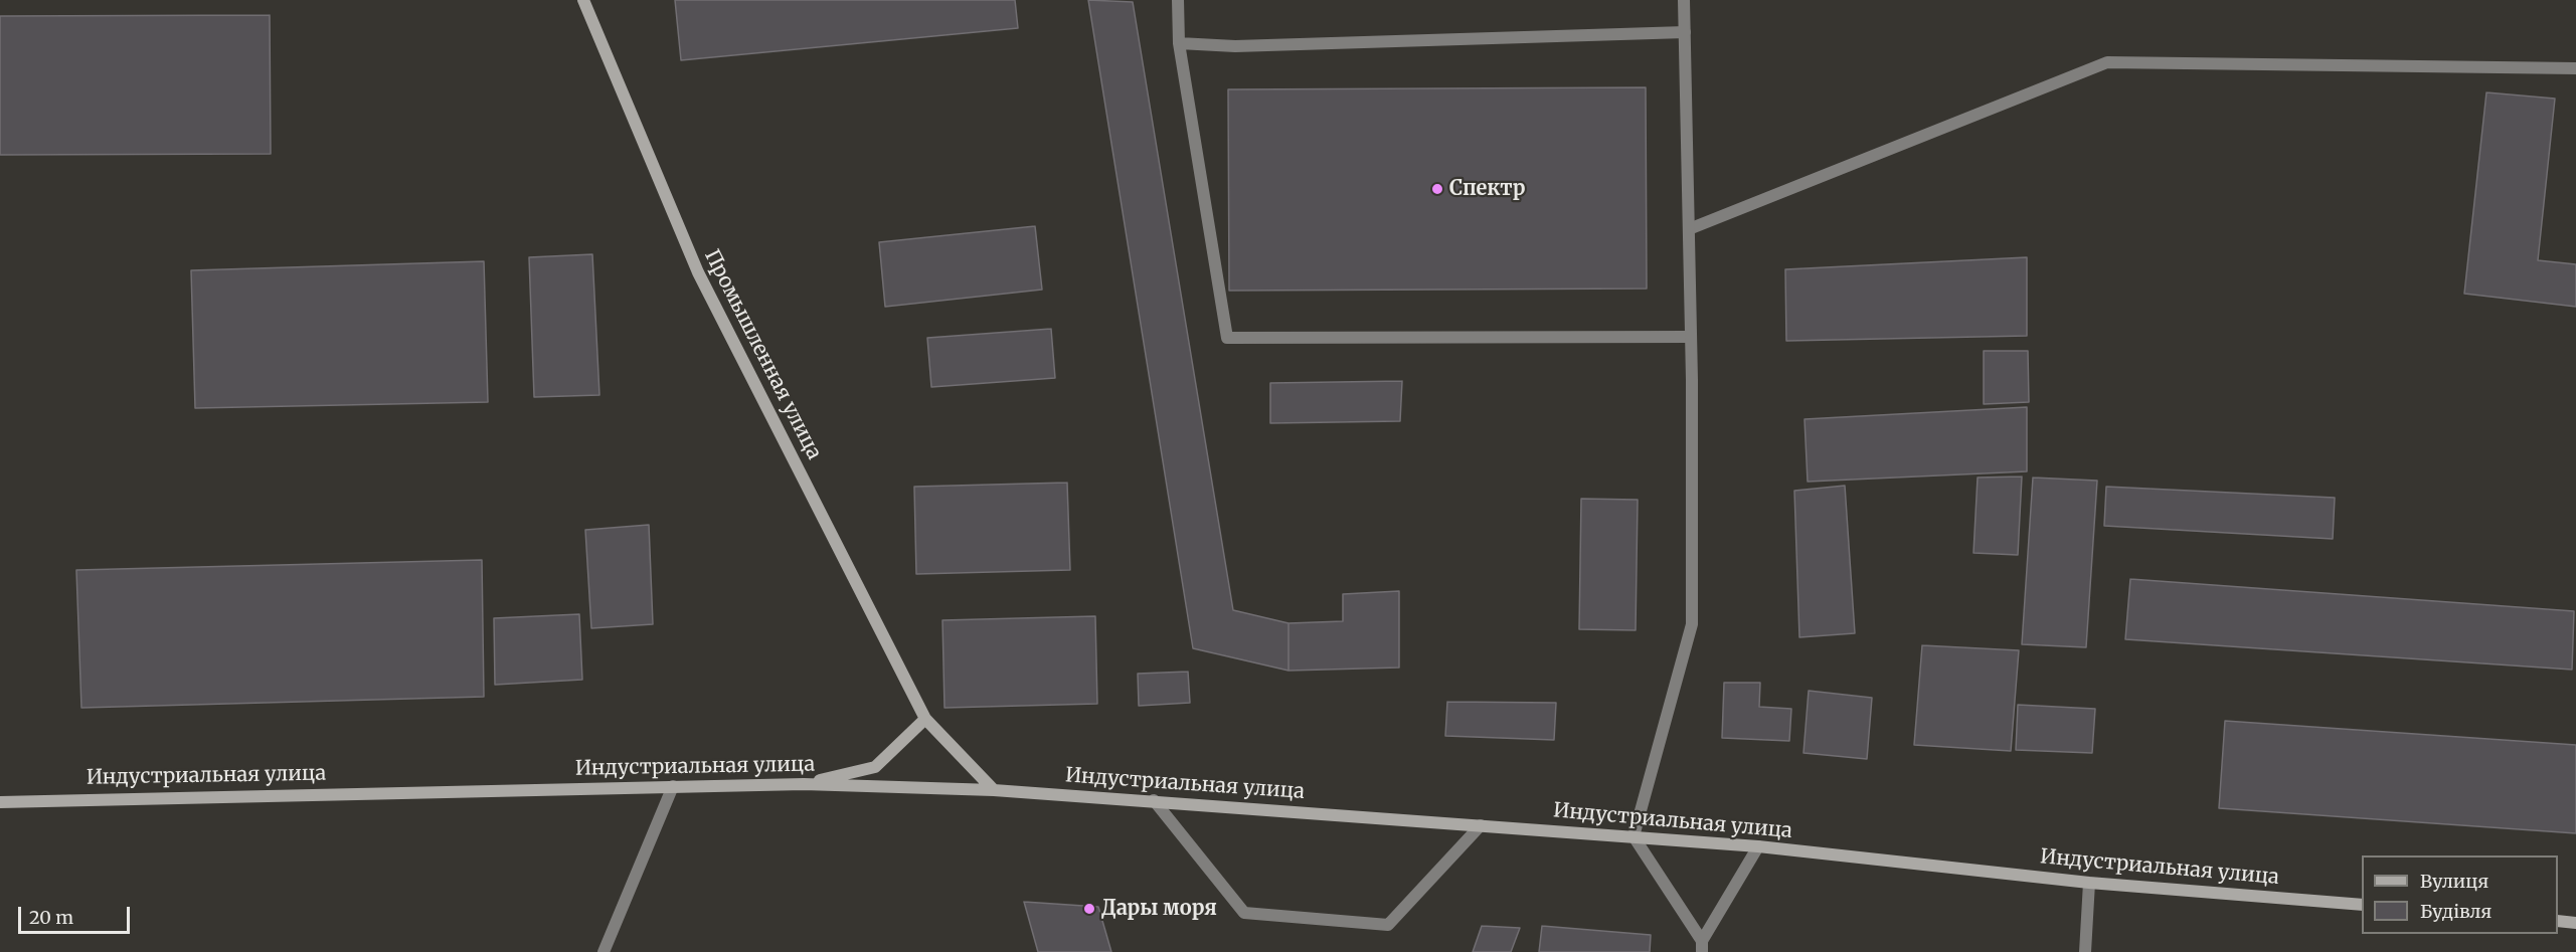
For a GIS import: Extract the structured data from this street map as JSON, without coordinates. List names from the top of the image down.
{
  "streets": {
    "main road": ["Промышленная улица", "Индустриальная улица"]
  },
  "crossings": [
    ["Промышленная улица", "Индустриальная улица"]
  ],
  "places": ["Спектр", "Дары моря"],
  "legend": ["Вулиця", "Будівля"],
  "scale_bar": "20 m"
}
